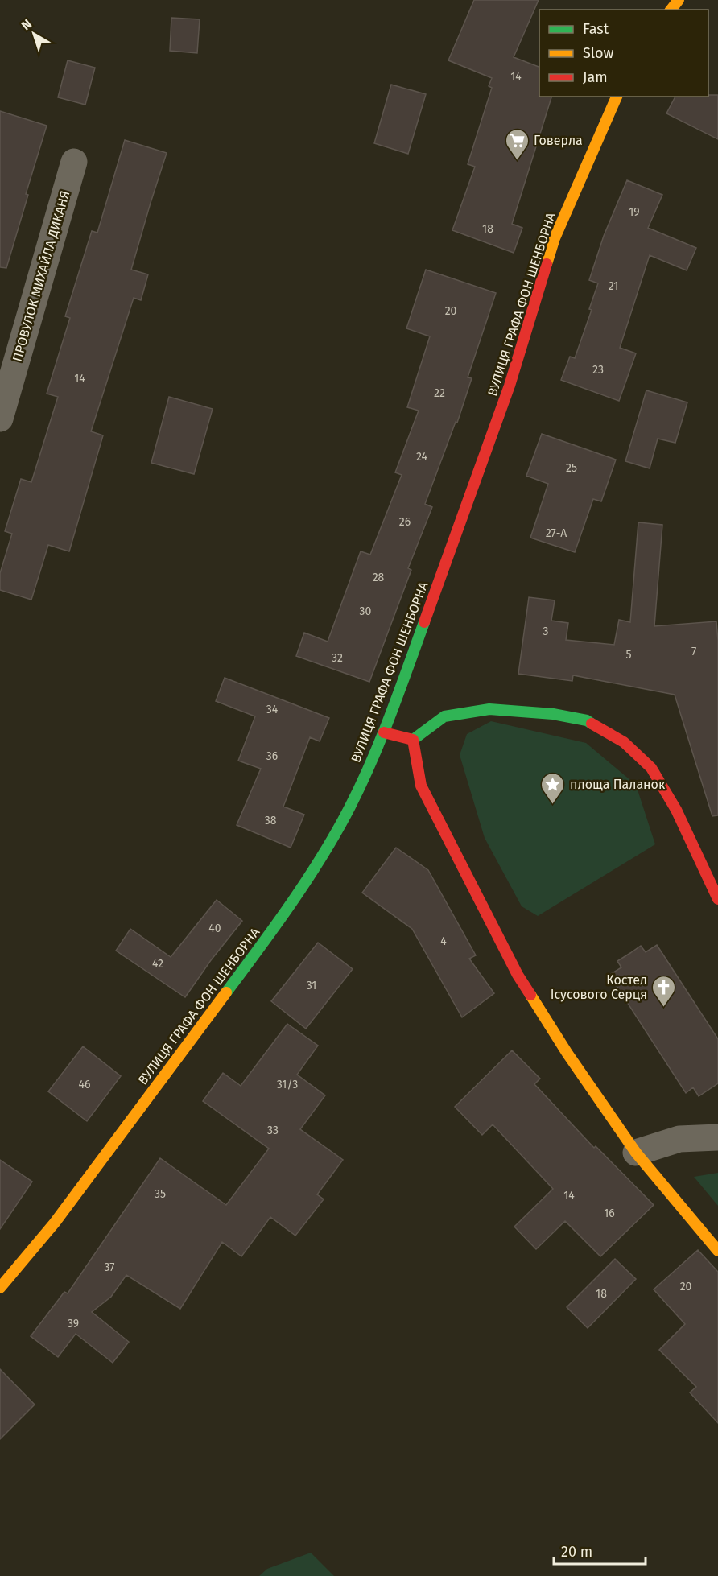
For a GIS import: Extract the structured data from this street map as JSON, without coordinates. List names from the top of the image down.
{
  "streets": {
    "main road": ["ВУЛИЦЯ ГРАФА ФОН ШЕНБОРНА"],
    "street": ["ПРОВУЛОК МИХАЙЛА ДИКАНЯ"]
  },
  "places": {
    "supermarket": ["Говерла"],
    "place": ["площа Паланок"],
    "church": ["Костел Ісусового Серця"]
  },
  "house_numbers": [
    "14",
    "19",
    "18",
    "21",
    "20",
    "23",
    "14",
    "22",
    "24",
    "25",
    "26",
    "27-А",
    "28",
    "30",
    "3",
    "7",
    "5",
    "32",
    "34",
    "36",
    "38",
    "40",
    "4",
    "42",
    "31",
    "46",
    "31/3",
    "33",
    "35",
    "14",
    "16",
    "37",
    "20",
    "18",
    "39"
  ],
  "legend": ["Fast", "Slow", "Jam"],
  "scale_bar": "20 m",
  "north": "top left"
}
